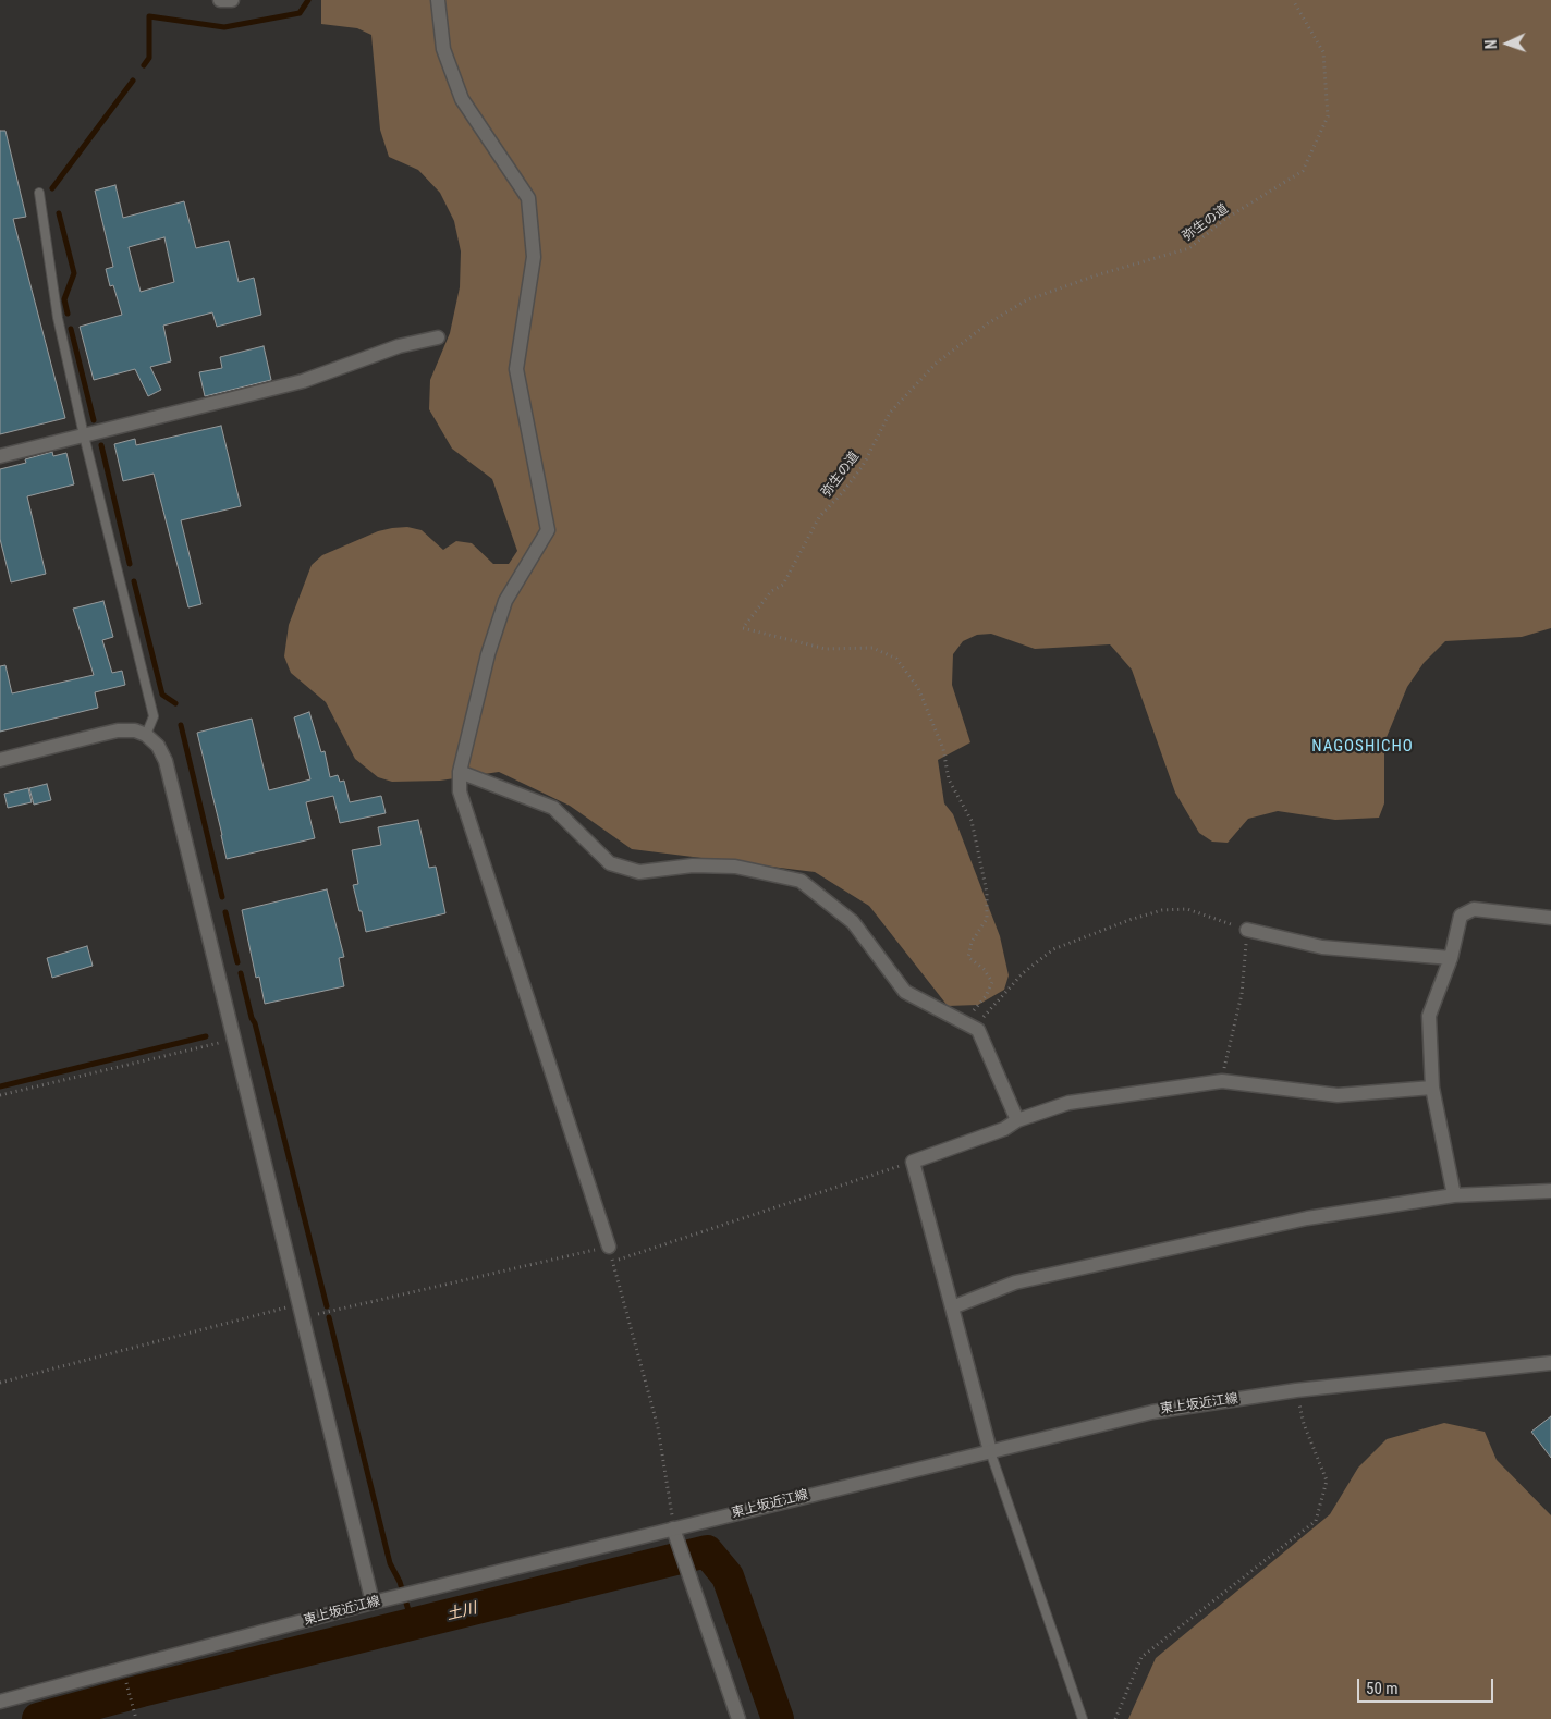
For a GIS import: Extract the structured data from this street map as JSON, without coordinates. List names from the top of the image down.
{
  "streets": {
    "street": ["東上坂近江線"],
    "path": ["弥生の道"]
  },
  "districts": ["NAGOSHICHO"],
  "water": ["土川"],
  "scale_bar": "50 m",
  "north": "left"
}
